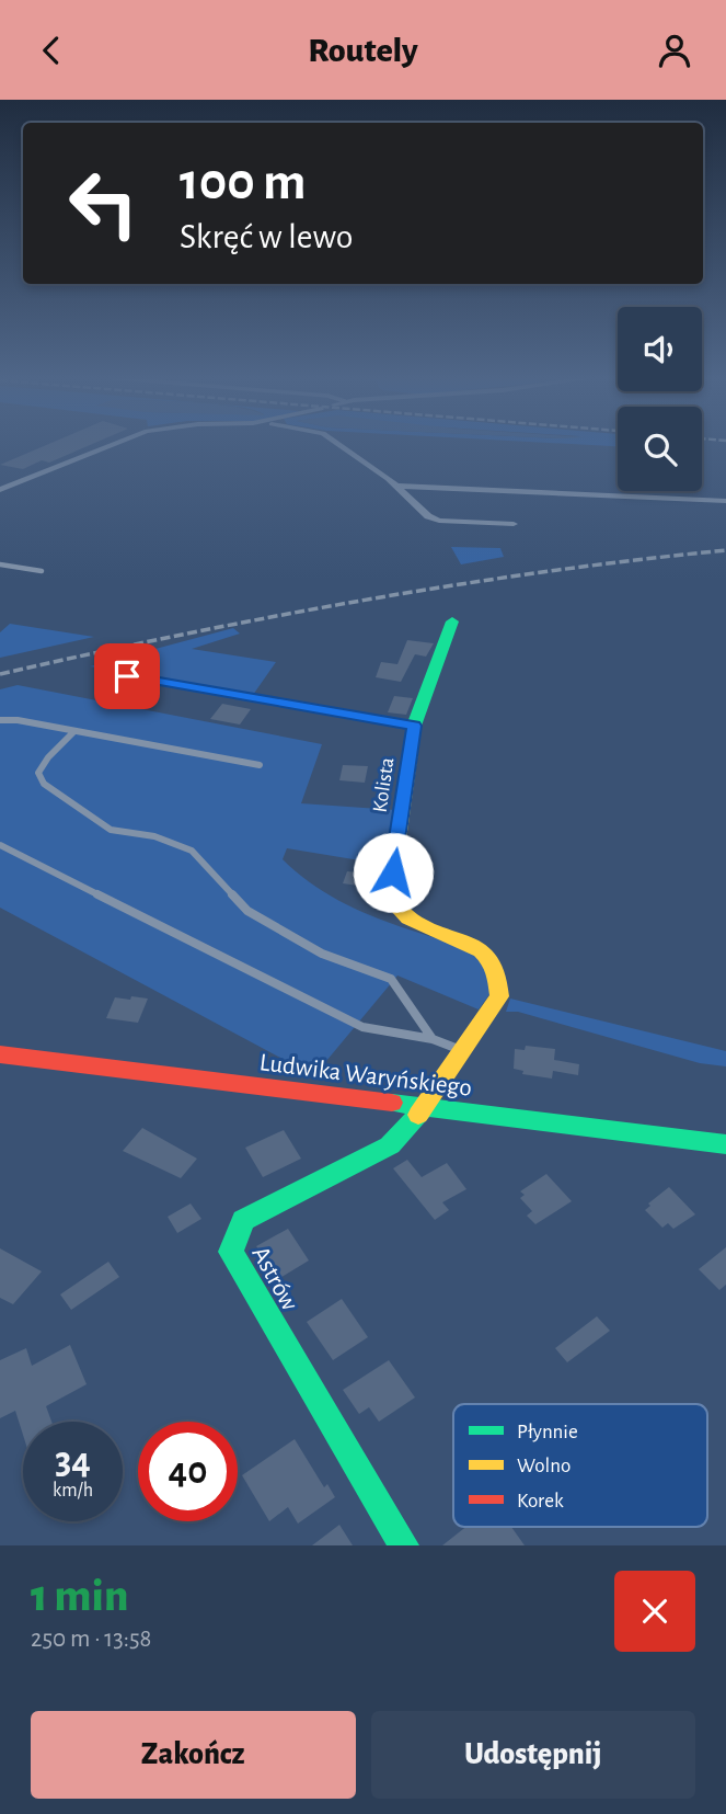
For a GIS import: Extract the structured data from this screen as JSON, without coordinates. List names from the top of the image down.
{
  "streets": {
    "street": ["Kolista", "Ludwika Waryńskiego", "Astrów"]
  },
  "crossings": [
    ["Kolista", "Ludwika Waryńskiego"],
    ["Kolista", "Astrów"],
    ["Ludwika Waryńskiego", "Astrów"]
  ],
  "legend": ["Płynnie", "Wolno", "Korek"],
  "page": {
    "header": "Routely",
    "turn": ["100 m", "Skręć w lewo"],
    "speed": "34 km/h",
    "limit": "40",
    "heading": ["1 min", "250 m · 13:58"],
    "buttons": ["Zakończ", "Udostępnij"]
  }
}
